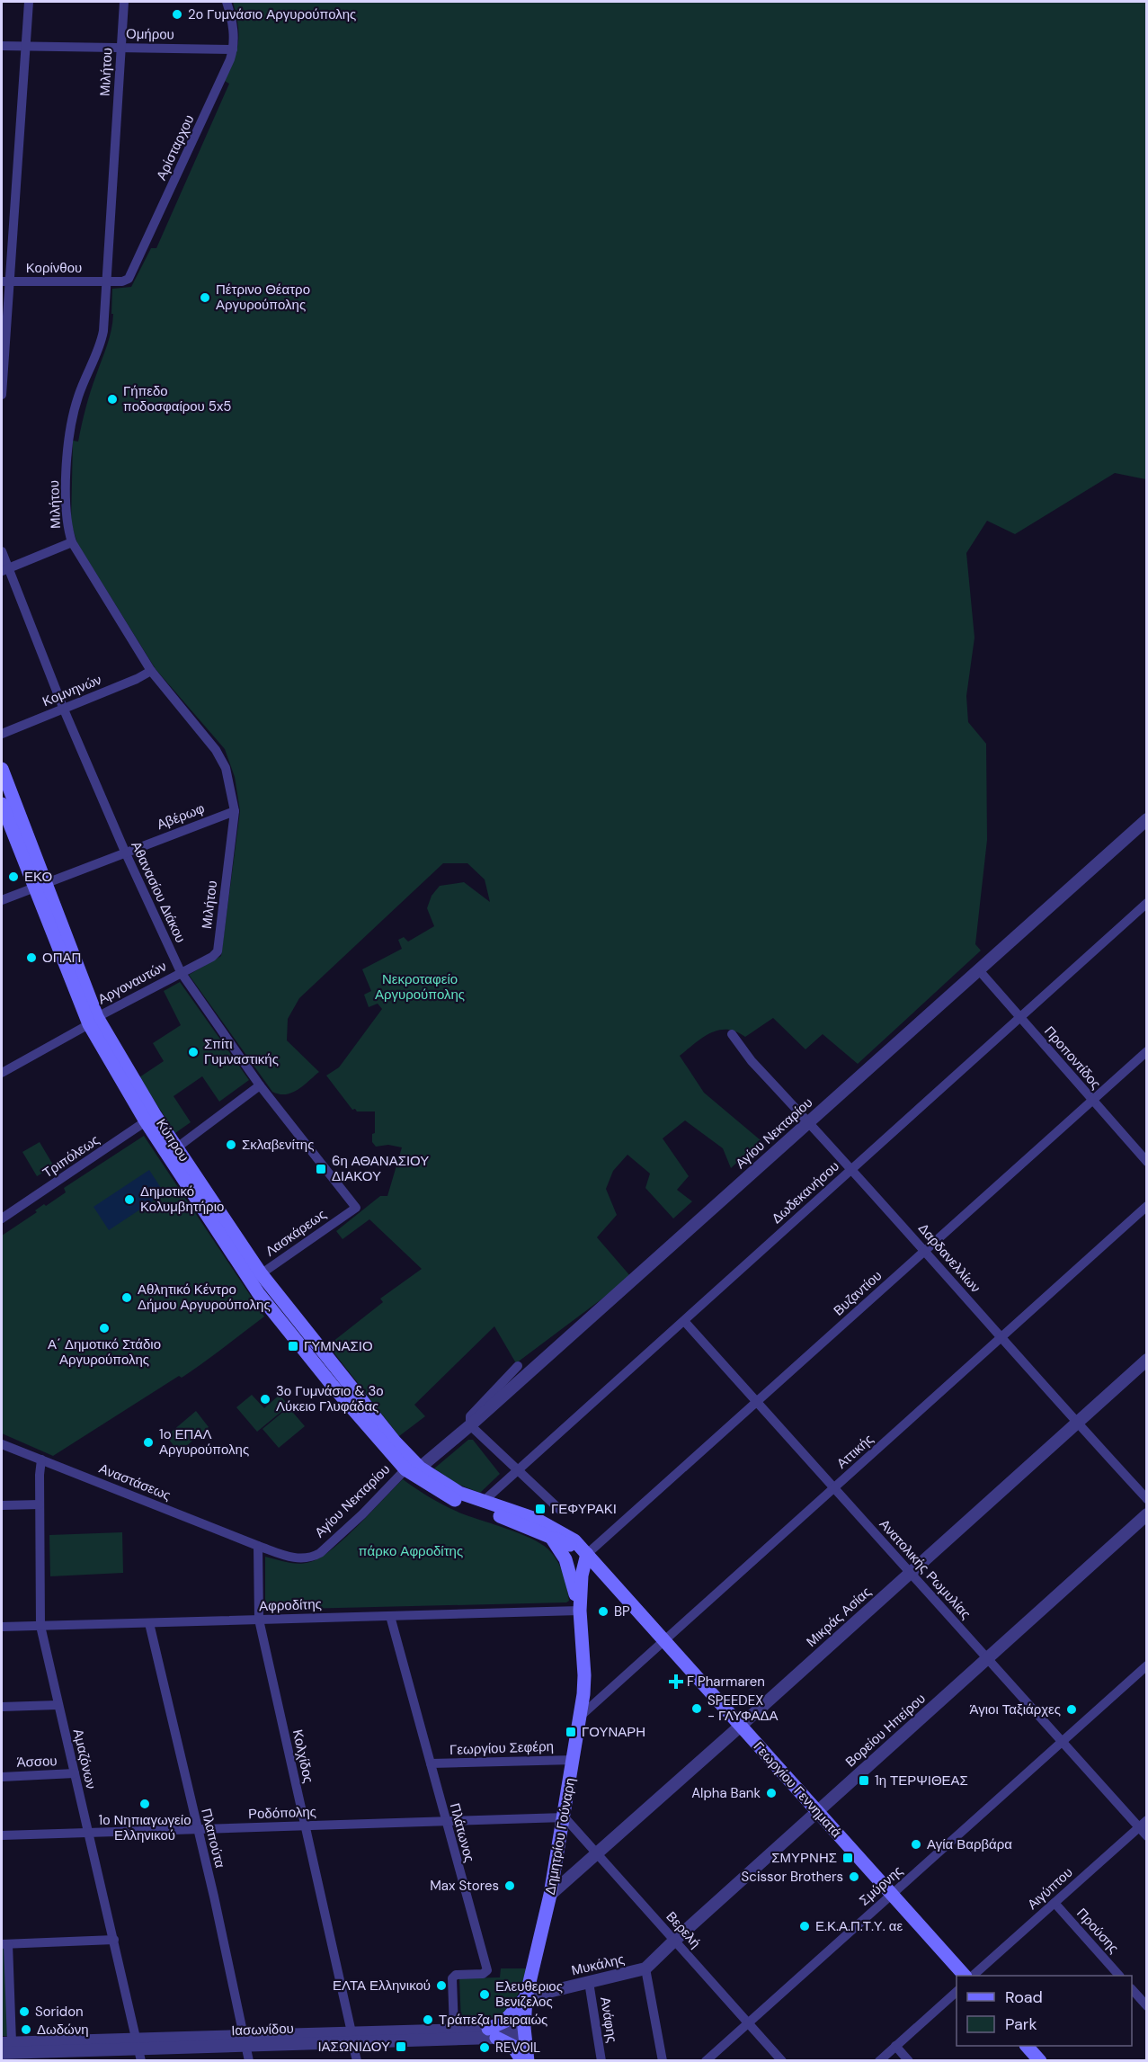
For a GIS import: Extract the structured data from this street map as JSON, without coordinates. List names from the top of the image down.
{
  "streets": {
    "main road": ["Κύπρου", "Γεωργίου Γεννηματά", "Δημητρίου Γούναρη"],
    "street": [
      "Ομήρου",
      "Μιλήτου",
      "Αρίσταρχου",
      "Κορίνθου",
      "Κομνηνών",
      "Αβέρωφ",
      "Αθανασίου Διάκου",
      "Αργοναυτών",
      "Προποντίδος",
      "Αγίου Νεκταρίου",
      "Τριπόλεως",
      "Δωδεκανήσου",
      "Λασκάρεως",
      "Δαρδανελλίων",
      "Βυζαντίου",
      "Αττικής",
      "Αναστάσεως",
      "Ανατολικής Ρωμυλίας",
      "Αφροδίτης",
      "Μικράς Ασίας",
      "Βορείου Ηπείρου",
      "Γεωργίου Σεφέρη",
      "Κολχίδος",
      "Αμαζόνων",
      "Άσσου",
      "Ροδόπολης",
      "Πλάτωνος",
      "Πλαπούτα",
      "Σμύρνης",
      "Αιγύπτου",
      "Βερελή",
      "Προύσης",
      "Μυκάλης",
      "Ανάφης",
      "Ιασωνίδου"
    ]
  },
  "crossings": [
    ["Ομήρου", "Μιλήτου"],
    ["Ομήρου", "Αρίσταρχου"],
    ["Μιλήτου", "Αρίσταρχου"],
    ["Μιλήτου", "Κορίνθου"],
    ["Μιλήτου", "Κομνηνών"],
    ["Μιλήτου", "Αβέρωφ"],
    ["Μιλήτου", "Αθανασίου Διάκου"],
    ["Μιλήτου", "Αργοναυτών"],
    ["Αρίσταρχου", "Κορίνθου"],
    ["Κομνηνών", "Αθανασίου Διάκου"],
    ["Αβέρωφ", "Αθανασίου Διάκου"],
    ["Αβέρωφ", "Κύπρου"],
    ["Αθανασίου Διάκου", "Αργοναυτών"],
    ["Αθανασίου Διάκου", "Λασκάρεως"],
    ["Αργοναυτών", "Κύπρου"],
    ["Προποντίδος", "Αγίου Νεκταρίου"],
    ["Προποντίδος", "Δωδεκανήσου"],
    ["Προποντίδος", "Βυζαντίου"],
    ["Αγίου Νεκταρίου", "Κύπρου"],
    ["Αγίου Νεκταρίου", "Δαρδανελλίων"],
    ["Αγίου Νεκταρίου", "Αναστάσεως"],
    ["Αγίου Νεκταρίου", "Κολχίδος"],
    ["Αγίου Νεκταρίου", "Γεωργίου Γεννηματά"],
    ["Κύπρου", "Τριπόλεως"],
    ["Κύπρου", "Λασκάρεως"],
    ["Κύπρου", "Γεωργίου Γεννηματά"],
    ["Δωδεκανήσου", "Δαρδανελλίων"],
    ["Δωδεκανήσου", "Ανατολικής Ρωμυλίας"],
    ["Δωδεκανήσου", "Γεωργίου Γεννηματά"],
    ["Δαρδανελλίων", "Βυζαντίου"],
    ["Δαρδανελλίων", "Αττικής"],
    ["Δαρδανελλίων", "Μικράς Ασίας"],
    ["Βυζαντίου", "Ανατολικής Ρωμυλίας"],
    ["Βυζαντίου", "Γεωργίου Γεννηματά"],
    ["Αττικής", "Ανατολικής Ρωμυλίας"],
    ["Αττικής", "Γεωργίου Γεννηματά"],
    ["Αττικής", "Δημητρίου Γούναρη"],
    ["Αναστάσεως", "Κολχίδος"],
    ["Αναστάσεως", "Αμαζόνων"],
    ["Ανατολικής Ρωμυλίας", "Μικράς Ασίας"],
    ["Ανατολικής Ρωμυλίας", "Βορείου Ηπείρου"],
    ["Ανατολικής Ρωμυλίας", "Σμύρνης"],
    ["Ανατολικής Ρωμυλίας", "Αιγύπτου"],
    ["Αφροδίτης", "Κολχίδος"],
    ["Αφροδίτης", "Αμαζόνων"],
    ["Αφροδίτης", "Πλάτωνος"],
    ["Αφροδίτης", "Δημητρίου Γούναρη"],
    ["Αφροδίτης", "Πλαπούτα"],
    ["Μικράς Ασίας", "Γεωργίου Γεννηματά"],
    ["Μικράς Ασίας", "Δημητρίου Γούναρη"],
    ["Μικράς Ασίας", "Βερελή"],
    ["Βορείου Ηπείρου", "Γεωργίου Γεννηματά"],
    ["Βορείου Ηπείρου", "Βερελή"],
    ["Βορείου Ηπείρου", "Μυκάλης"],
    ["Γεωργίου Σεφέρη", "Πλάτωνος"],
    ["Γεωργίου Σεφέρη", "Δημητρίου Γούναρη"],
    ["Κολχίδος", "Ροδόπολης"],
    ["Κολχίδος", "Ιασωνίδου"],
    ["Αμαζόνων", "Άσσου"],
    ["Αμαζόνων", "Ροδόπολης"],
    ["Αμαζόνων", "Ιασωνίδου"],
    ["Γεωργίου Γεννηματά", "Σμύρνης"],
    ["Ροδόπολης", "Πλάτωνος"],
    ["Ροδόπολης", "Δημητρίου Γούναρη"],
    ["Ροδόπολης", "Πλαπούτα"],
    ["Ροδόπολης", "Βερελή"],
    ["Πλάτωνος", "Ιασωνίδου"],
    ["Δημητρίου Γούναρη", "Βερελή"],
    ["Δημητρίου Γούναρη", "Μυκάλης"],
    ["Δημητρίου Γούναρη", "Ιασωνίδου"],
    ["Πλαπούτα", "Ιασωνίδου"],
    ["Σμύρνης", "Βερελή"],
    ["Αιγύπτου", "Προύσης"],
    ["Μυκάλης", "Ανάφης"]
  ],
  "parks": ["Νεκροταφείο Αργυρούπολης", "πάρκο Αφροδίτης"],
  "places": {
    "other": [
      "2ο Γυμνάσιο Αργυρούπολης",
      "Πέτρινο Θέατρο Αργυρούπολης",
      "Γήπεδο ποδοσφαίρου 5x5",
      "ΕΚΟ",
      "ΟΠΑΠ",
      "Σπίτι Γυμναστικής",
      "Σκλαβενίτης",
      "Δημοτικό Κολυμβητήριο",
      "Αθλητικό Κέντρο Δήμου Αργυρούπολης",
      "Α΄ Δημοτικό Στάδιο Αργυρούπολης",
      "3ο Γυμνάσιο & 3ο Λύκειο Γλυφάδας",
      "1o ΕΠΑΛ Αργυρούπολης",
      "BP",
      "SPEEDEX - ΓΛΥΦΑΔΑ",
      "Άγιοι Ταξιάρχες",
      "Alpha Bank",
      "1ο Νηπιαγωγείο Ελληνικού",
      "Αγία Βαρβάρα",
      "Scissor Brothers",
      "Max Stores",
      "Ε.Κ.Α.Π.Τ.Υ. αε",
      "ΕΛΤΑ Ελληνικού",
      "Ελευθεριος Βενιζελος",
      "Soridon",
      "Τράπεζα Πειραιώς",
      "Δωδώνη",
      "REVOIL"
    ],
    "transit": [
      "6η ΑΘΑΝΑΣΙΟΥ ΔΙΑΚΟΥ",
      "ΓΥΜΝΑΣΙΟ",
      "ΓΕΦΥΡΑΚΙ",
      "ΓΟΥΝΑΡΗ",
      "1η ΤΕΡΨΙΘΕΑΣ",
      "ΣΜΥΡΝΗΣ",
      "ΙΑΣΩΝΙΔΟΥ"
    ],
    "health": ["F Pharmaren"]
  },
  "legend": ["Road", "Park"]
}
